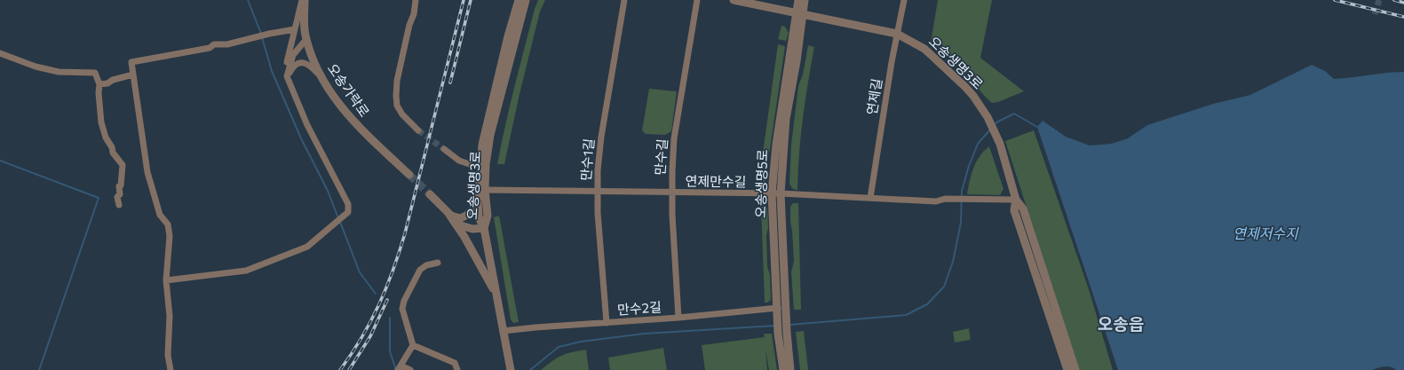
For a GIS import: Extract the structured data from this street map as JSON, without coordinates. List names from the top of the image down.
{
  "streets": {
    "street": [
      "오송생명3로",
      "오송가락로",
      "연제길",
      "만수길",
      "만수1길",
      "연제만수길",
      "오송생명5로",
      "만수2길"
    ]
  },
  "crossings": [
    ["오송생명3로", "연제길"],
    ["오송생명3로", "연제만수길"],
    ["오송생명3로", "오송생명5로"],
    ["연제길", "연제만수길"],
    ["만수길", "연제만수길"],
    ["만수길", "만수2길"],
    ["만수1길", "연제만수길"],
    ["만수1길", "만수2길"],
    ["연제만수길", "오송생명5로"],
    ["오송생명5로", "만수2길"]
  ],
  "districts": ["오송읍"],
  "water": ["연제저수지"]
}
